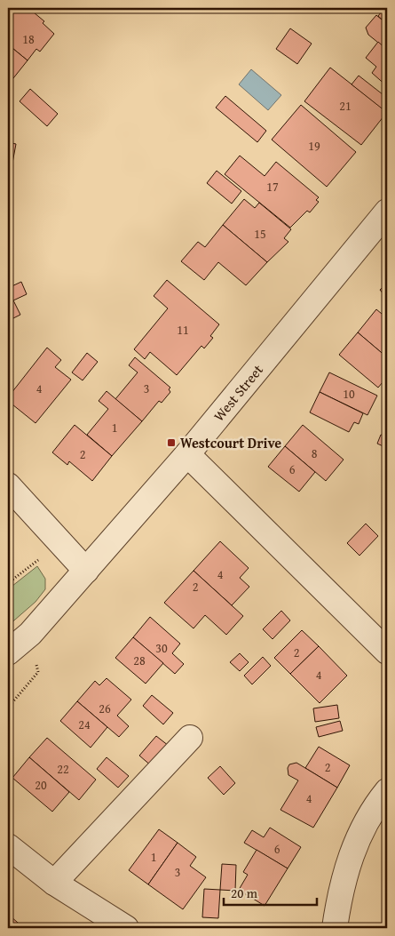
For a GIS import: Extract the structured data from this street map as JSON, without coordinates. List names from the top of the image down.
{
  "streets": {
    "street": ["West Street"]
  },
  "places": {
    "transit": ["Westcourt Drive"]
  },
  "house_numbers": [
    "18",
    "21",
    "19",
    "17",
    "15",
    "11",
    "4",
    "3",
    "10",
    "1",
    "8",
    "2",
    "6",
    "4",
    "2",
    "30",
    "2",
    "28",
    "4",
    "26",
    "24",
    "2",
    "22",
    "20",
    "4",
    "6",
    "1",
    "3"
  ],
  "scale_bar": "20 m"
}
